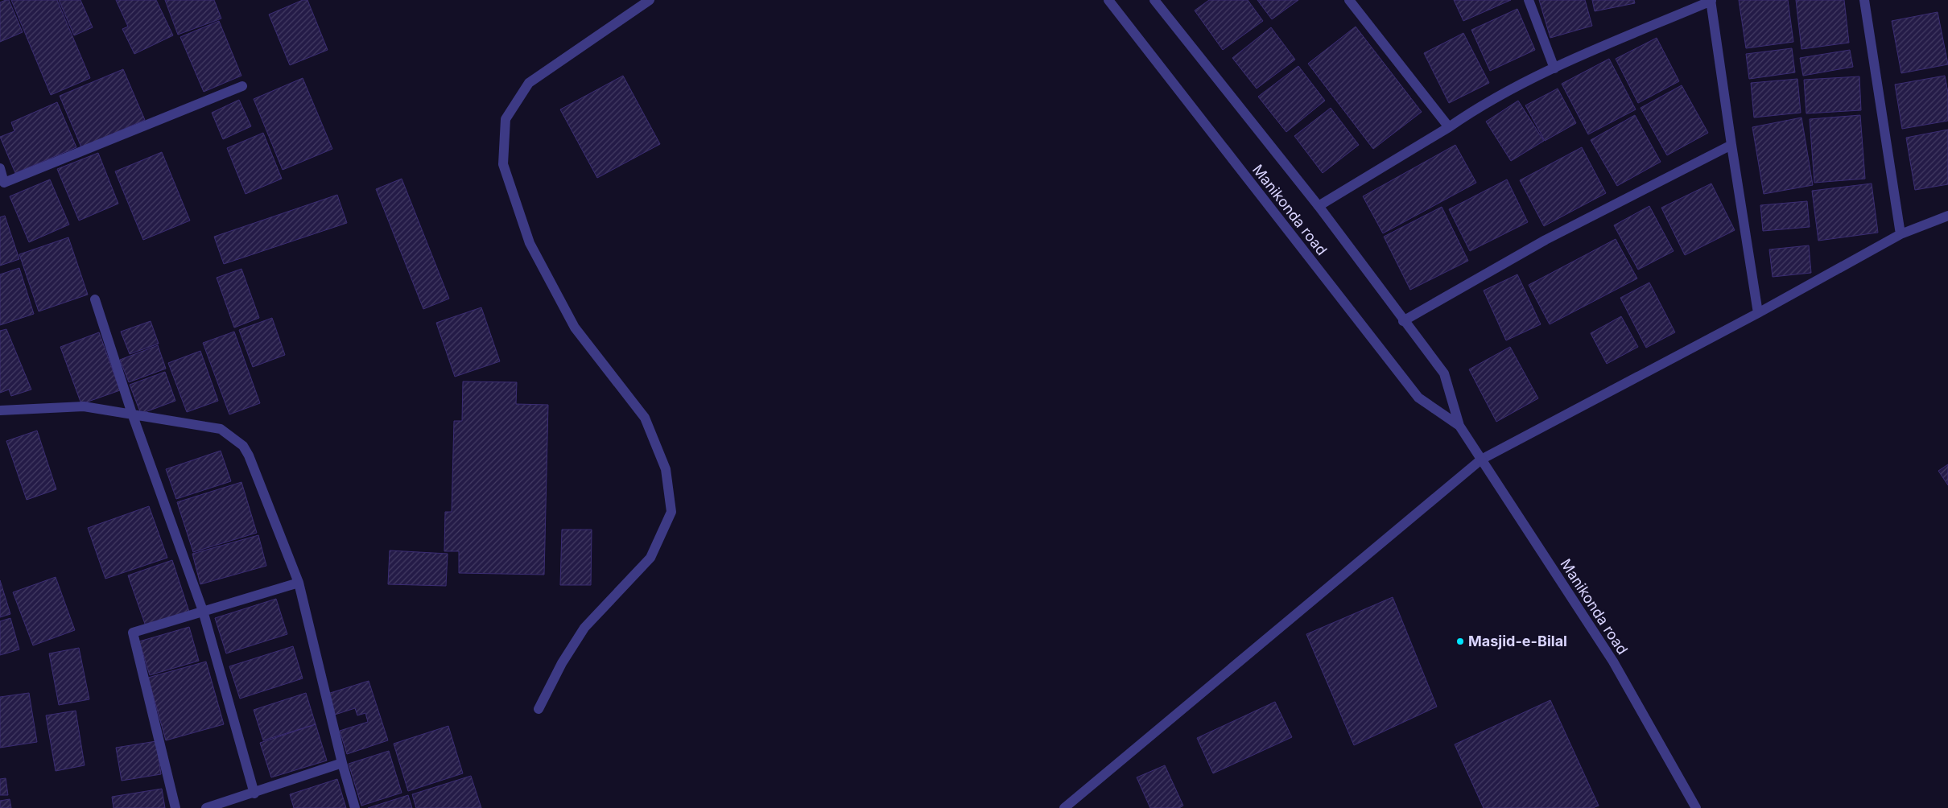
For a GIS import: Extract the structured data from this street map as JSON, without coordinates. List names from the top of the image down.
{
  "streets": {
    "street": ["Manikonda road"]
  },
  "places": ["Masjid-e-Bilal"]
}
